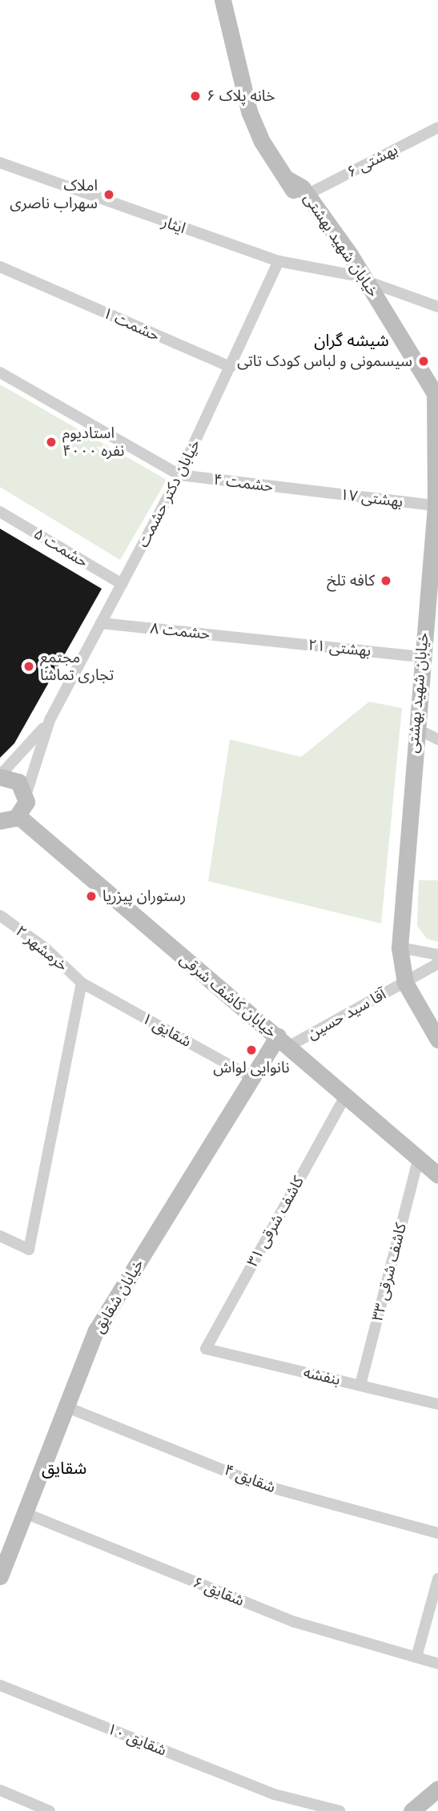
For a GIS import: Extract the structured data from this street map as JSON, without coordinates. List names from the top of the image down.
{
  "streets": {
    "main road": ["خیابان شهید بهشتی", "خیابان کاشف شرقی", "خیابان شقایق"],
    "street": [
      "بهشتی ۶",
      "ایثار",
      "حشمت ۱",
      "حشمت ۴",
      "خیابان دکتر حشمت",
      "بهشتی ۱۷",
      "حشمت ۵",
      "حشمت ۸",
      "بهشتی ۲۱",
      "خرمشهر ۲",
      "آقا سید حسین",
      "شقایق ۱",
      "کاشف شرقی ۳۱",
      "کاشف شرقی ۳۳",
      "بنفشه",
      "شقایق ۴",
      "شقایق ۶",
      "شقایق ۱۰"
    ]
  },
  "crossings": [
    ["بهشتی ۶", "خیابان شهید بهشتی"],
    ["ایثار", "خیابان شهید بهشتی"],
    ["ایثار", "خیابان دکتر حشمت"],
    ["خیابان شهید بهشتی", "بهشتی ۱۷"],
    ["خیابان شهید بهشتی", "بهشتی ۲۱"],
    ["خیابان شهید بهشتی", "آقا سید حسین"],
    ["حشمت ۱", "خیابان دکتر حشمت"],
    ["حشمت ۴", "خیابان دکتر حشمت"],
    ["حشمت ۴", "بهشتی ۱۷"],
    ["خیابان دکتر حشمت", "حشمت ۵"],
    ["خیابان دکتر حشمت", "حشمت ۸"],
    ["حشمت ۸", "بهشتی ۲۱"],
    ["خرمشهر ۲", "شقایق ۱"],
    ["خیابان کاشف شرقی", "آقا سید حسین"],
    ["خیابان کاشف شرقی", "کاشف شرقی ۳۱"],
    ["خیابان کاشف شرقی", "کاشف شرقی ۳۳"],
    ["خیابان کاشف شرقی", "خیابان شقایق"],
    ["آقا سید حسین", "خیابان شقایق"],
    ["شقایق ۱", "خیابان شقایق"],
    ["کاشف شرقی ۳۱", "بنفشه"],
    ["کاشف شرقی ۳۳", "بنفشه"],
    ["خیابان شقایق", "شقایق ۴"],
    ["خیابان شقایق", "شقایق ۶"]
  ],
  "districts": ["شیشه گران", "شقایق"],
  "places": [
    "خانه پلاک ۶",
    "املاک سهراب ناصری",
    "سیسمونی و لباس کودک تاتی",
    "استادیوم ۴۰۰۰ نفره",
    "کافه تلخ",
    "مجتمع تجاری تماشا",
    "رستوران پیزریا",
    "نانوایی لواش"
  ]
}
